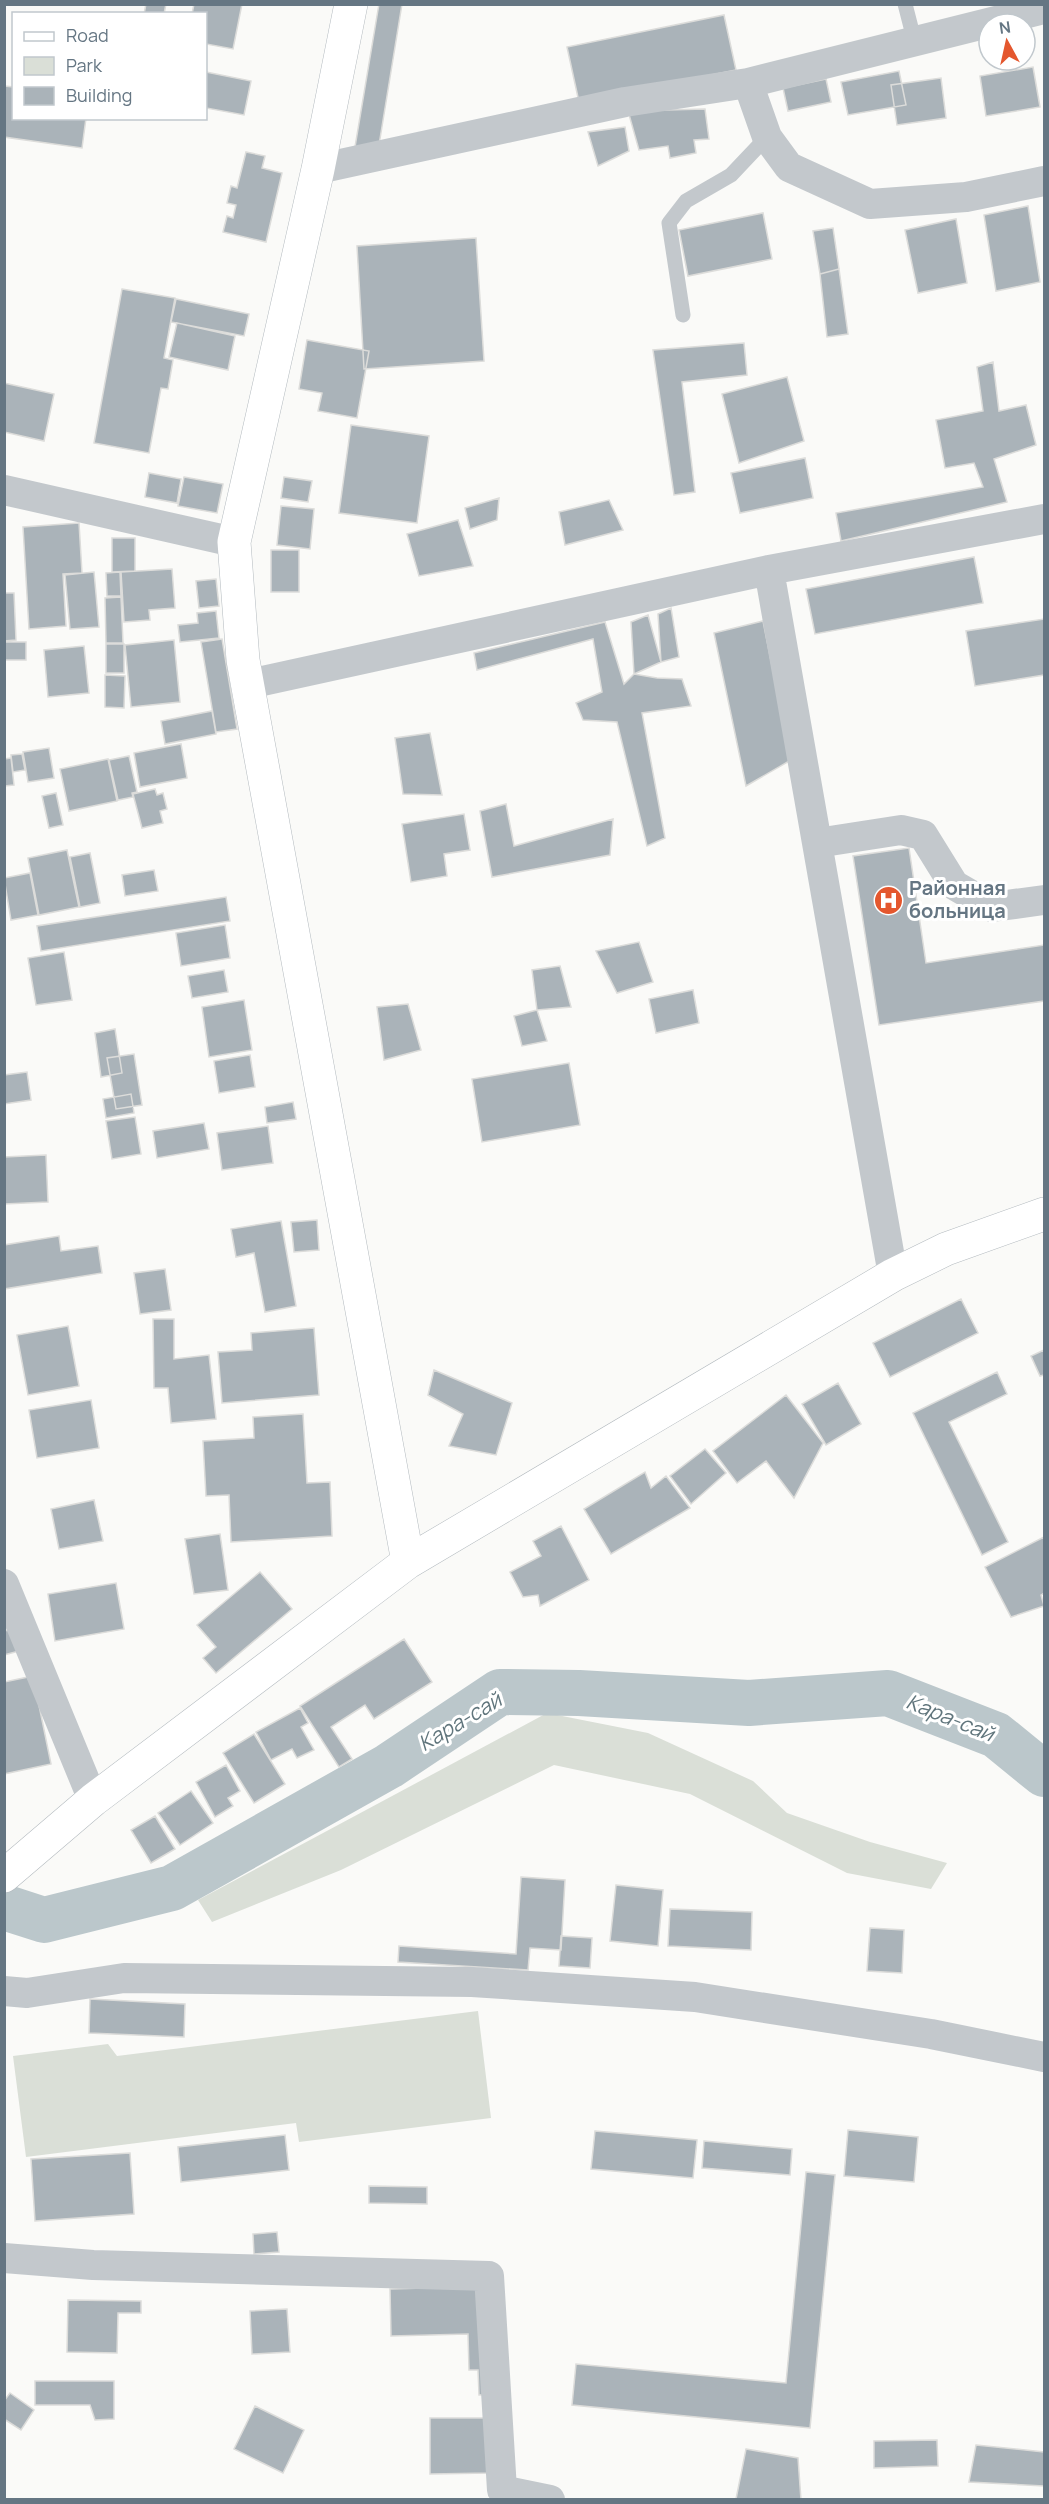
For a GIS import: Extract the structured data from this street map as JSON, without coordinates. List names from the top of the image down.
{
  "water": ["Кара-сай"],
  "places": {
    "hospital": ["Районная больница"]
  },
  "legend": ["Road", "Park", "Building"],
  "north": "top"
}
